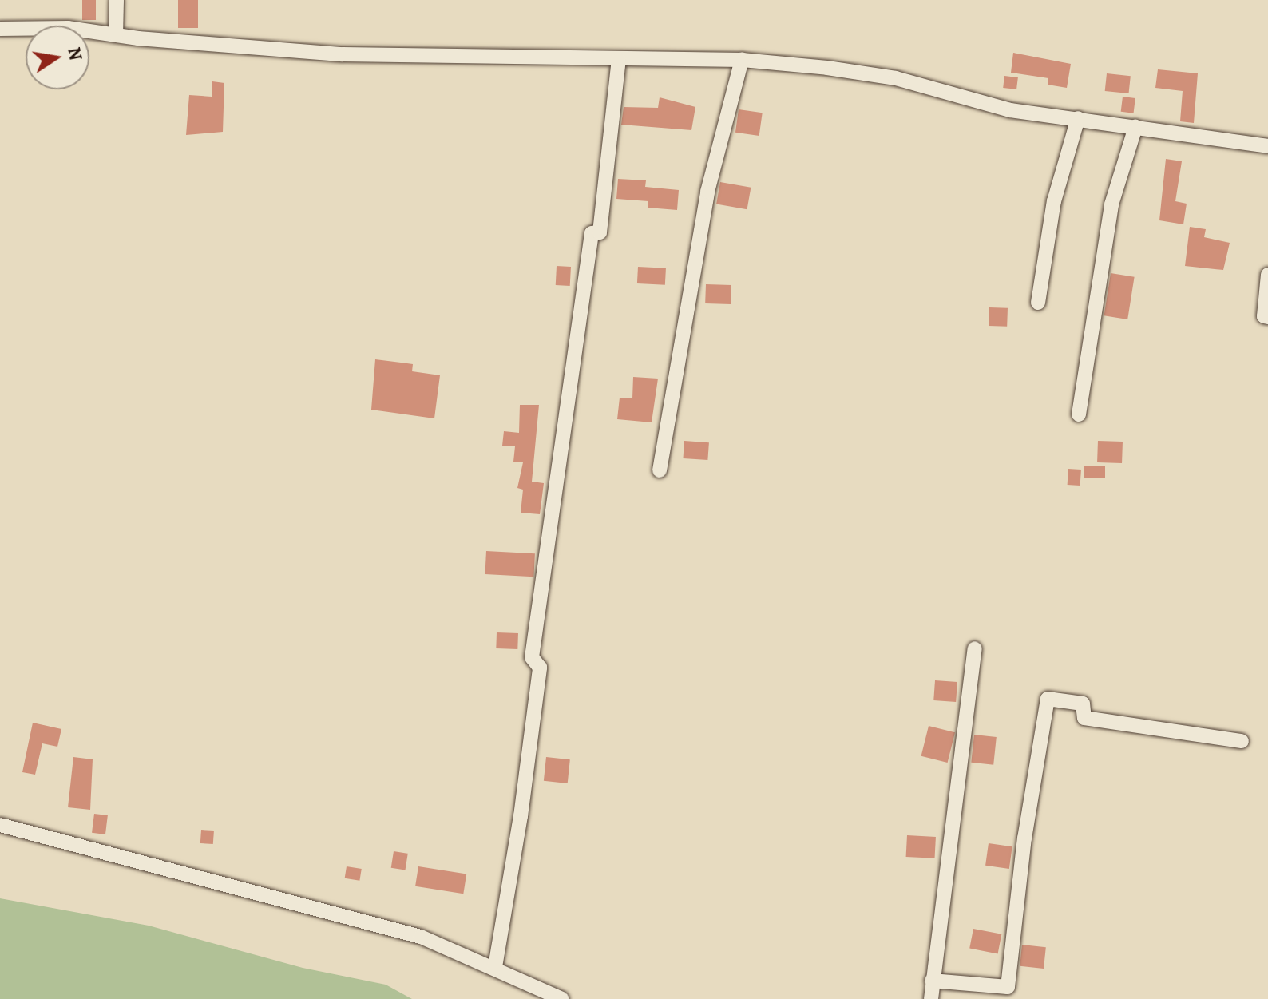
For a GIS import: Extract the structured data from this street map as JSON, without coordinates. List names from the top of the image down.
{
  "north": "right"
}
